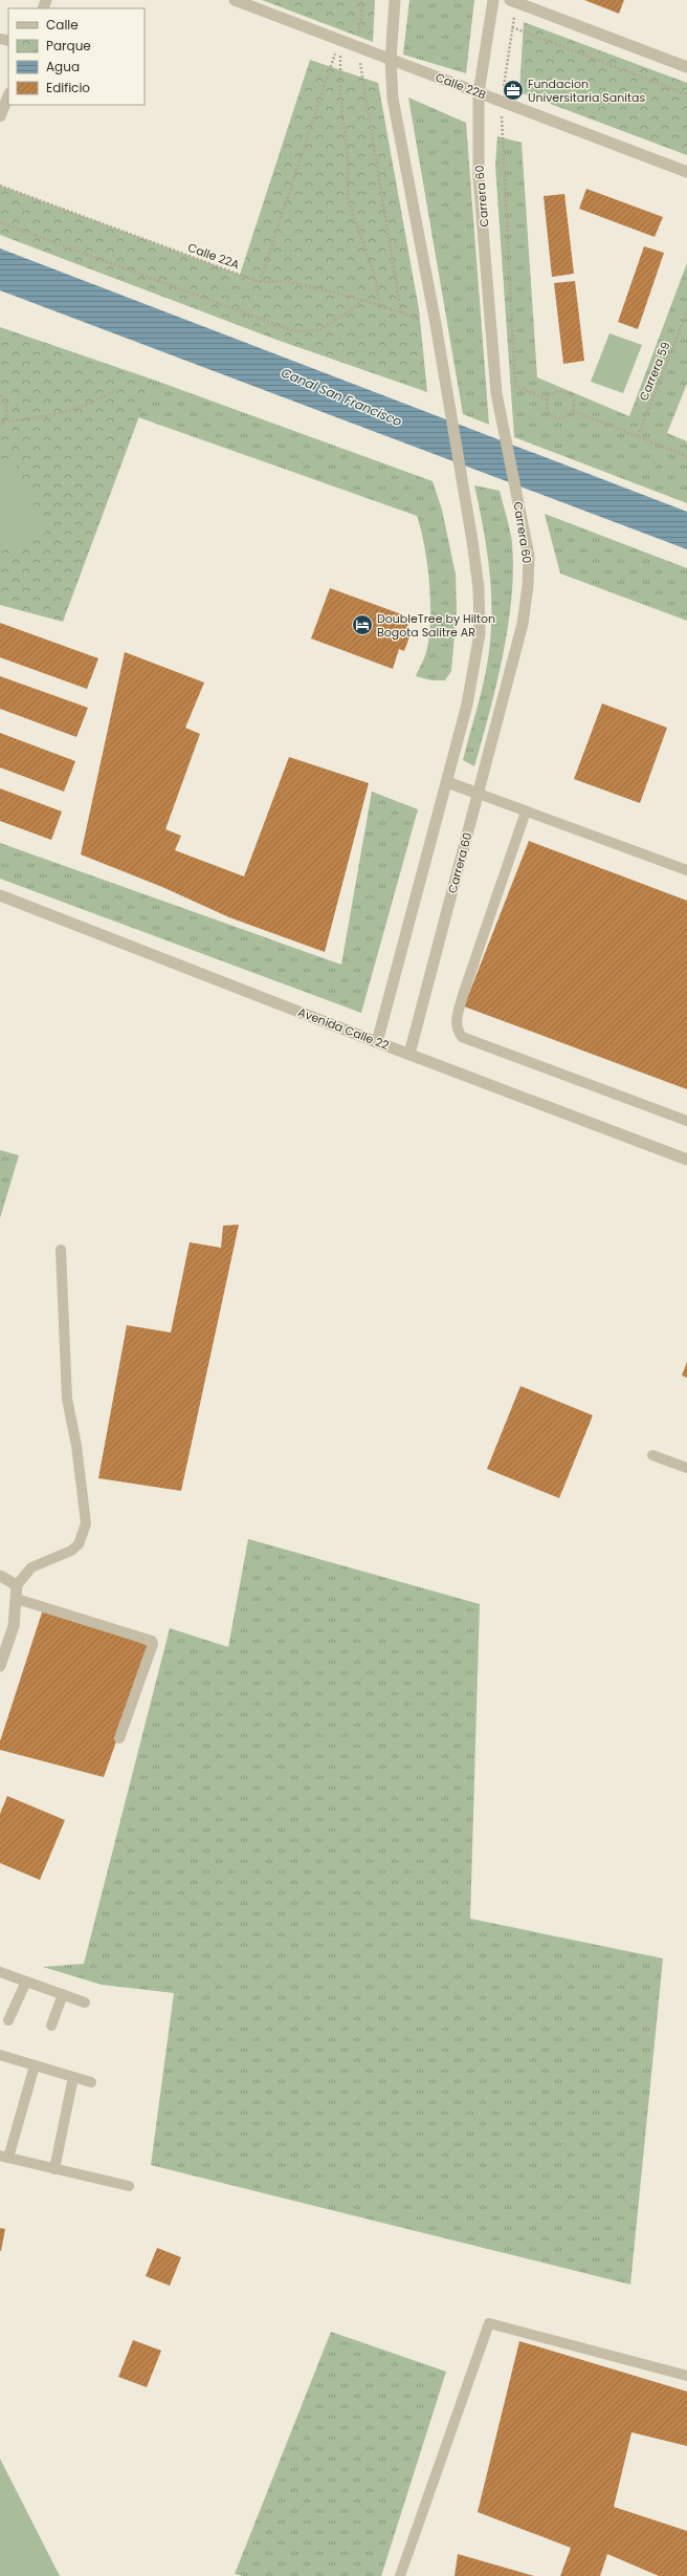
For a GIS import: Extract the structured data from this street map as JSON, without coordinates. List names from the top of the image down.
{
  "streets": {
    "street": ["Calle 22B", "Carrera 60", "Avenida Calle 22"],
    "path": ["Calle 22A", "Carrera 59"]
  },
  "crossings": [
    ["Calle 22B", "Carrera 60"],
    ["Carrera 60", "Avenida Calle 22"]
  ],
  "water": ["Canal San Francisco"],
  "places": {
    "office": ["Fundacion Universitaria Sanitas"],
    "hotel": ["DoubleTree by Hilton Bogota Salitre AR"]
  },
  "legend": [
    "Calle",
    "Parque",
    "Agua",
    "Edificio"
  ]
}
